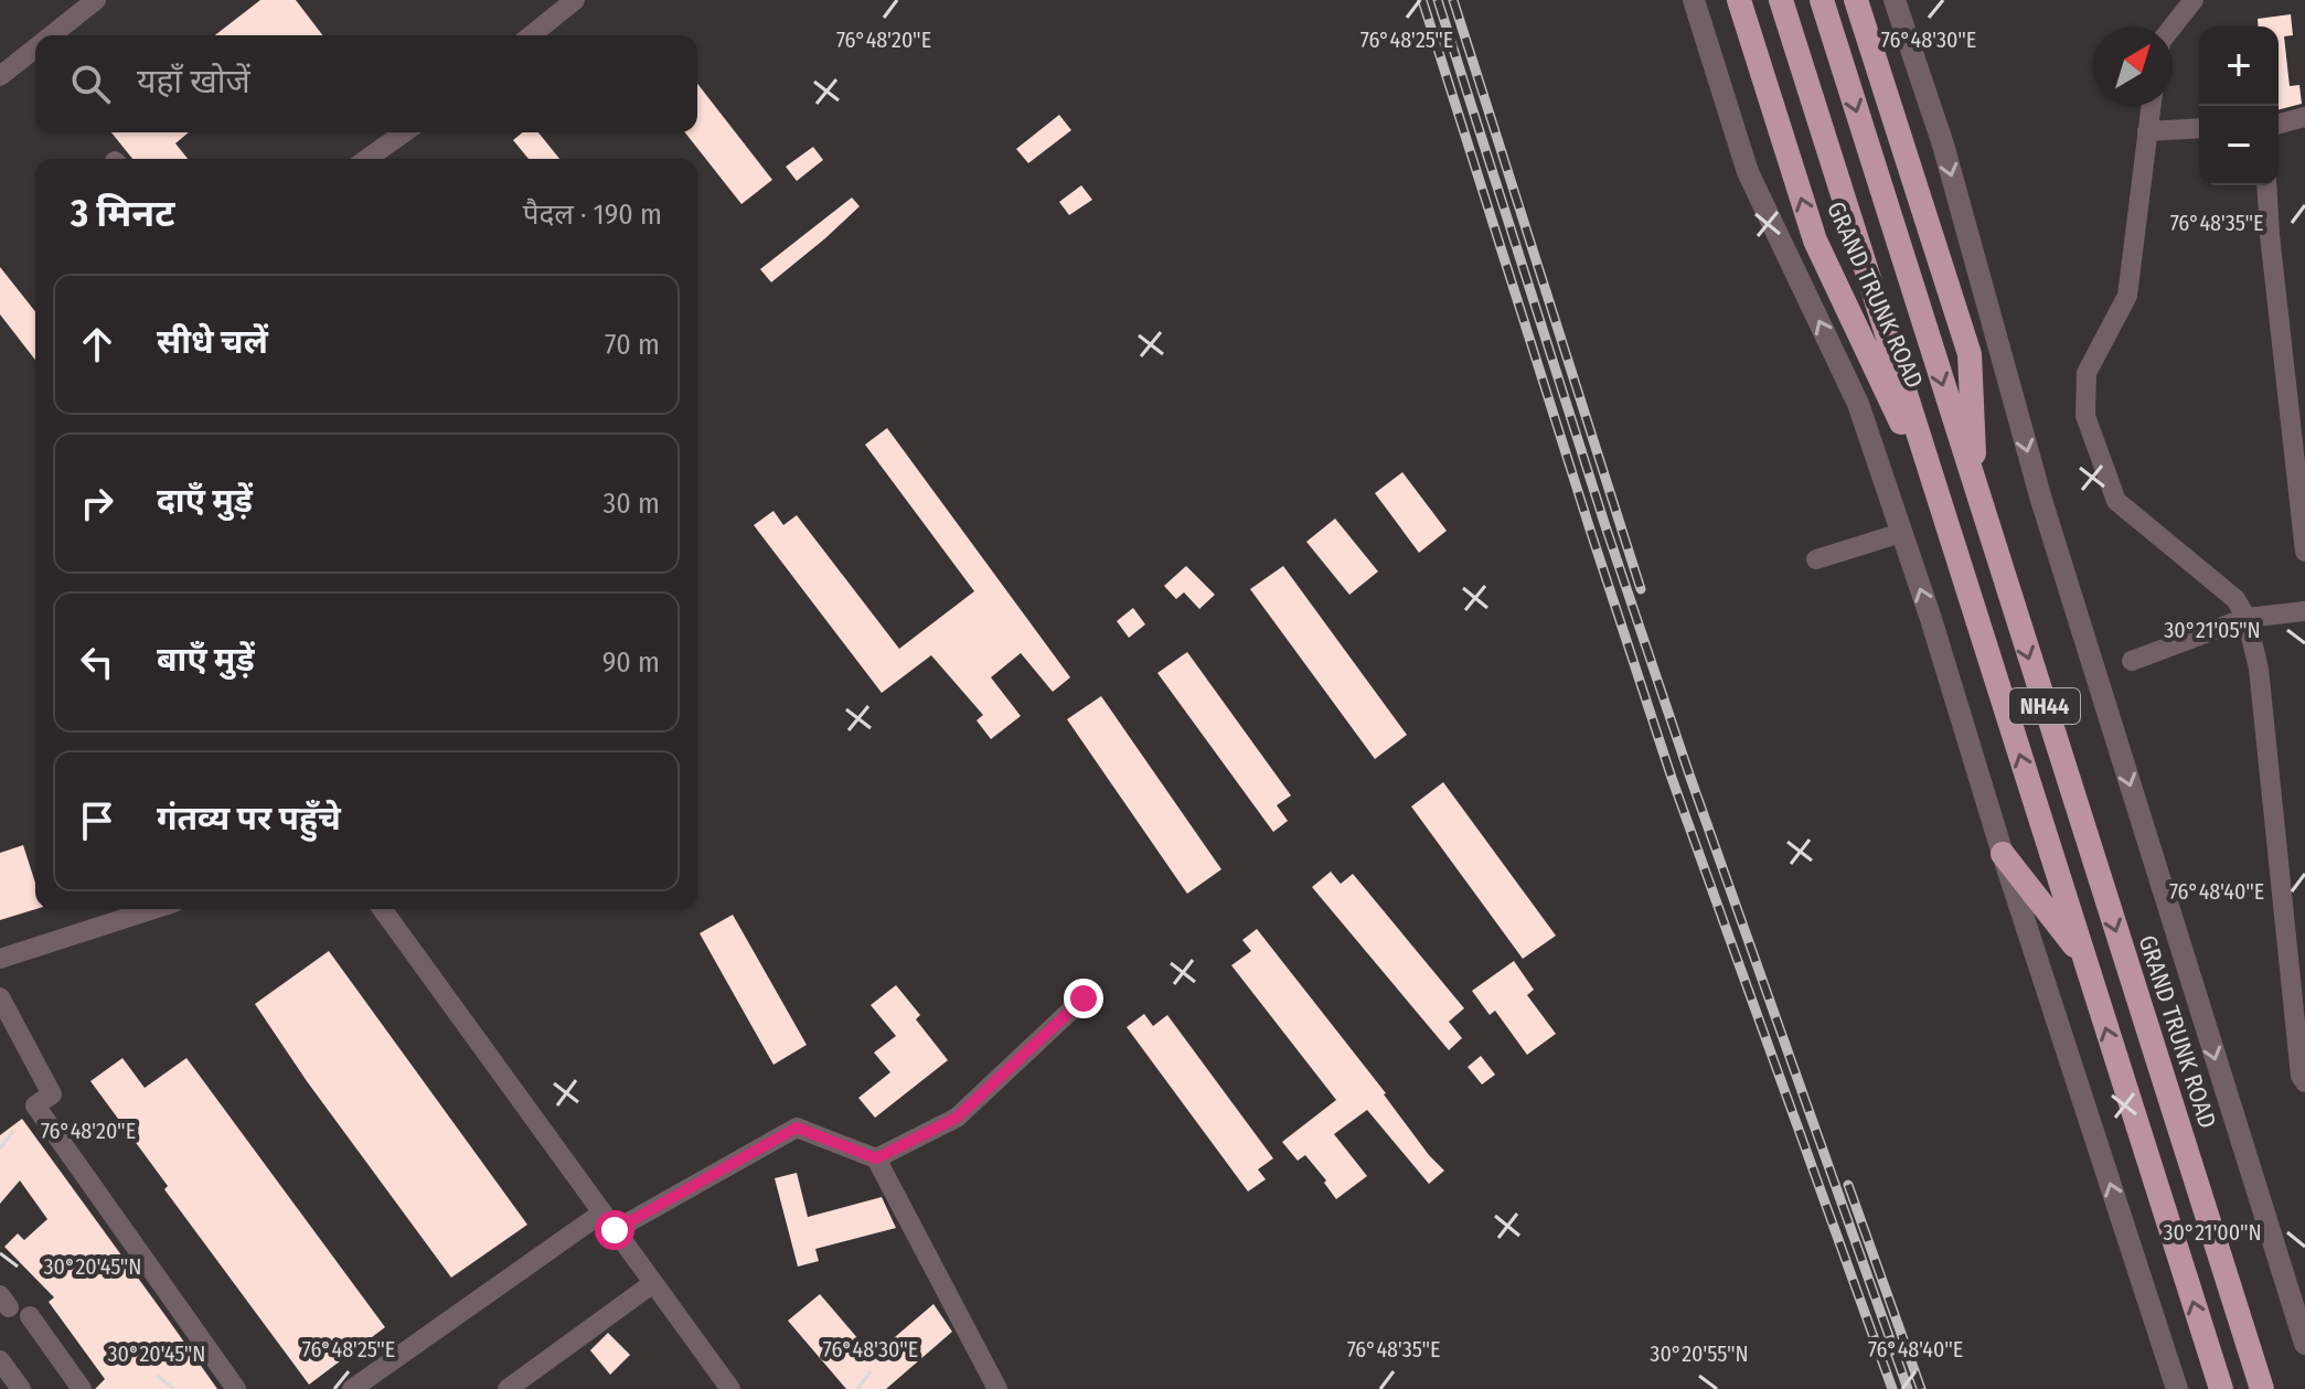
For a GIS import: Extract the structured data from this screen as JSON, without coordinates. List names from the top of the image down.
{
  "streets": {
    "highway": ["GRAND TRUNK ROAD", "NH44"]
  },
  "north": "top right",
  "page": {
    "map_buttons": ["+", "−"],
    "search": "यहाँ खोजें",
    "heading": ["3 मिनट", "पैदल · 190 m"],
    "list": [
      ["सीधे चलें", "70 m"],
      ["दाएँ मुड़ें", "30 m"],
      ["बाएँ मुड़ें", "90 m"],
      "गंतव्य पर पहुँचे"
    ]
  },
  "coordinates": [
    "76°48'20\"E",
    "76°48'25\"E",
    "76°48'30\"E",
    "76°48'35\"E",
    "30°21'05\"N",
    "76°48'40\"E",
    "30°21'00\"N",
    "30°20'45\"N",
    "30°20'55\"N"
  ]
}
